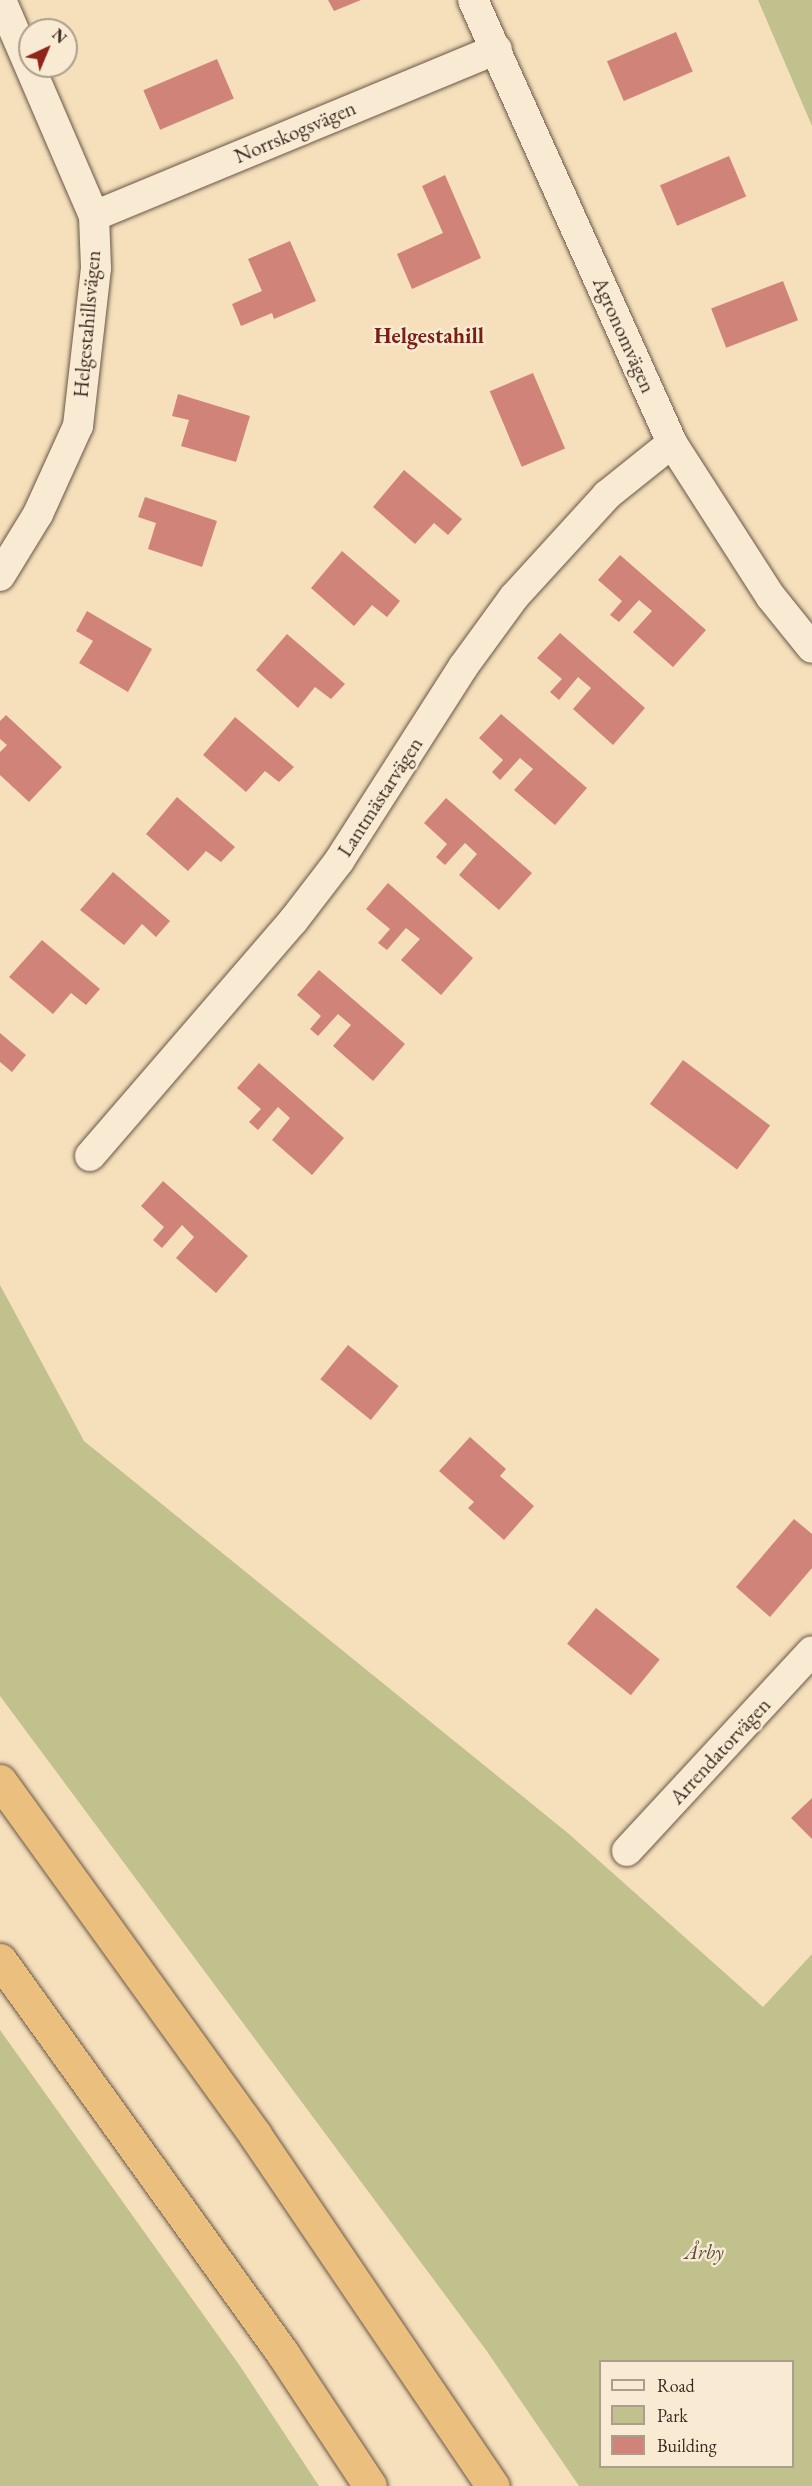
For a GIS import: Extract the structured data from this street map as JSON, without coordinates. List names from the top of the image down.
{
  "streets": {
    "street": [
      "Norrskogsvägen",
      "Helgestahillsvägen",
      "Agronomvägen",
      "Lantmästarvägen",
      "Arrendatorvägen"
    ]
  },
  "crossings": [
    ["Norrskogsvägen", "Helgestahillsvägen"],
    ["Norrskogsvägen", "Agronomvägen"],
    ["Agronomvägen", "Lantmästarvägen"]
  ],
  "districts": ["Helgestahill"],
  "parks": ["Årby"],
  "legend": ["Road", "Park", "Building"],
  "north": "top right"
}
